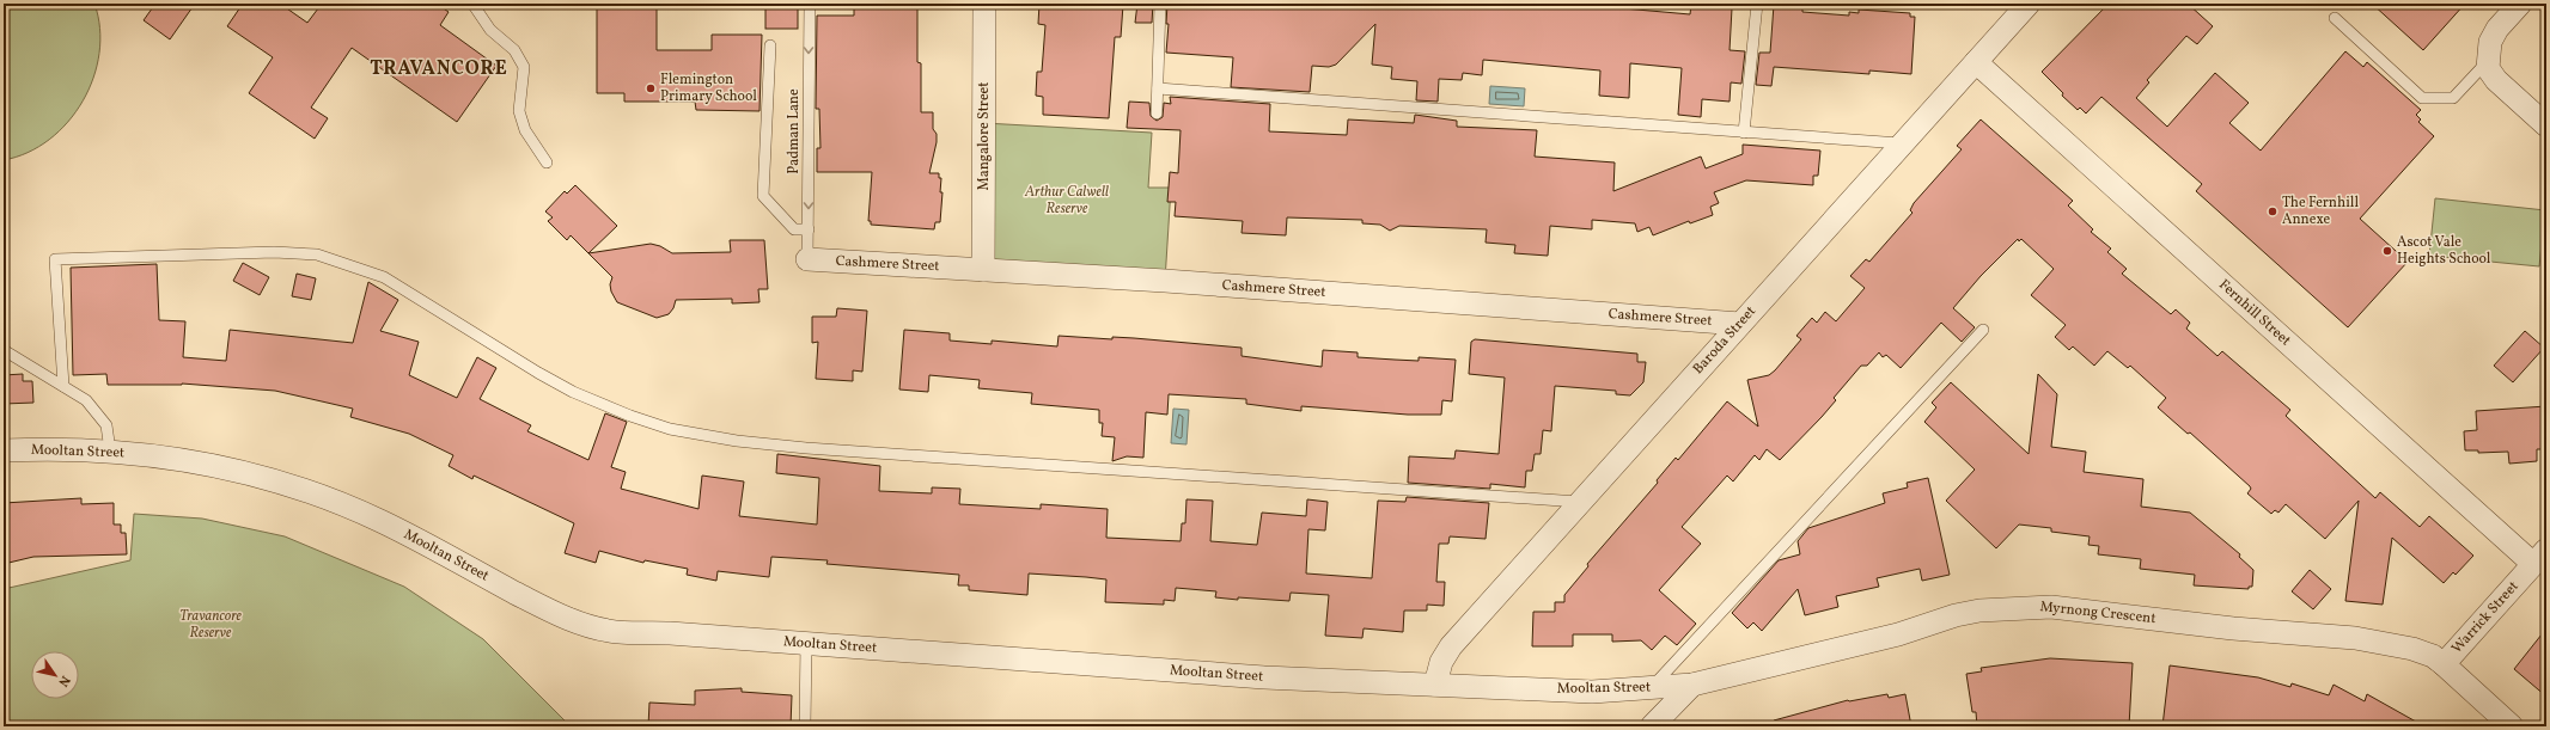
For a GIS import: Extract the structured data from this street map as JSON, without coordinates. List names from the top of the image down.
{
  "streets": {
    "street": [
      "Mangalore Street",
      "Cashmere Street",
      "Fernhill Street",
      "Baroda Street",
      "Mooltan Street",
      "Myrnong Crescent",
      "Warrick Street"
    ],
    "lane": ["Padman Lane"]
  },
  "crossings": [
    ["Padman Lane", "Cashmere Street"],
    ["Mangalore Street", "Cashmere Street"],
    ["Cashmere Street", "Baroda Street"],
    ["Fernhill Street", "Baroda Street"],
    ["Fernhill Street", "Warrick Street"],
    ["Baroda Street", "Mooltan Street"],
    ["Mooltan Street", "Myrnong Crescent"],
    ["Myrnong Crescent", "Warrick Street"]
  ],
  "one_way": ["Padman Lane"],
  "districts": ["TRAVANCORE"],
  "parks": ["Arthur Calwell Reserve", "Travancore Reserve"],
  "places": ["Flemington Primary School", "The Fernhill Annexe", "Ascot Vale Heights School"],
  "north": "bottom right"
}
